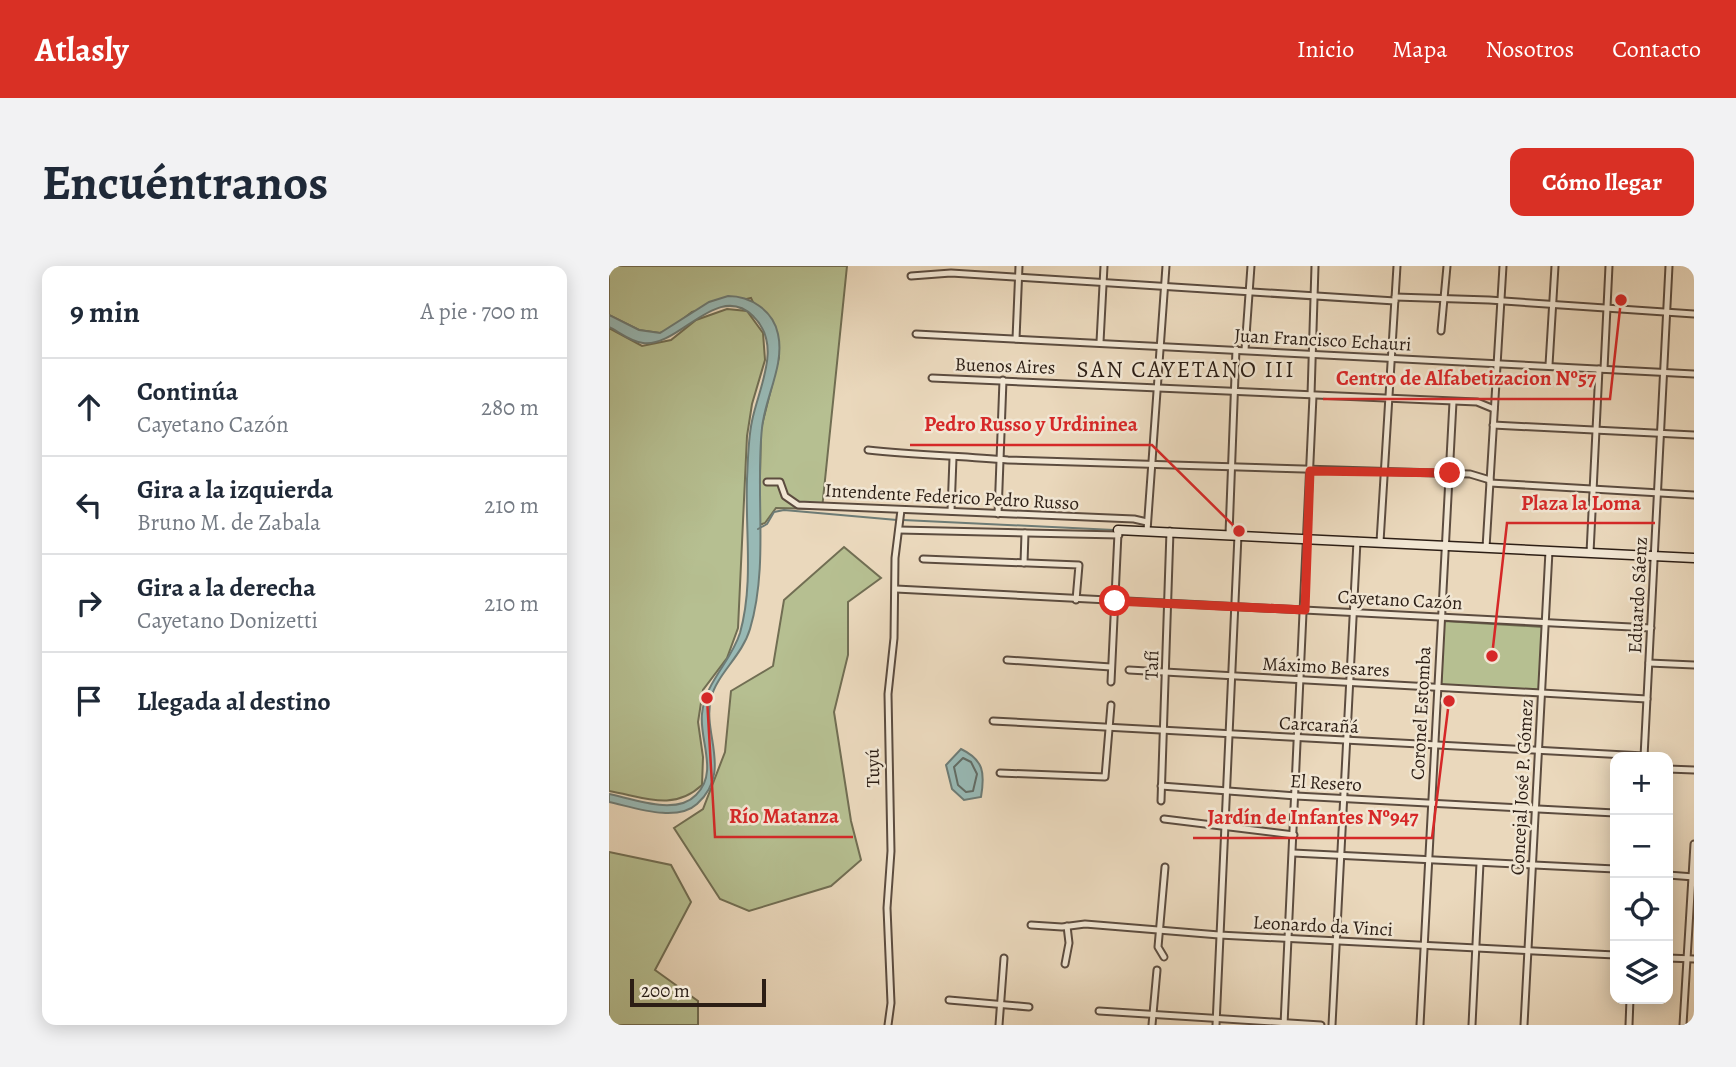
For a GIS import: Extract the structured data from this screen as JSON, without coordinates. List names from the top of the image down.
{
  "streets": {
    "street": [
      "Juan Francisco Echauri",
      "Buenos Aires",
      "Intendente Federico Pedro Russo",
      "Eduardo Sáenz",
      "Cayetano Cazón",
      "Tafí",
      "Máximo Besares",
      "Coronel Estomba",
      "Carcarañá",
      "Tuyú",
      "El Resero",
      "Concejal José P. Gómez",
      "Leonardo da Vinci"
    ]
  },
  "crossings": [
    ["Juan Francisco Echauri", "Eduardo Sáenz"],
    ["Buenos Aires", "Coronel Estomba"],
    ["Intendente Federico Pedro Russo", "Eduardo Sáenz"],
    ["Intendente Federico Pedro Russo", "Tafí"],
    ["Intendente Federico Pedro Russo", "Coronel Estomba"],
    ["Intendente Federico Pedro Russo", "Tuyú"],
    ["Intendente Federico Pedro Russo", "Concejal José P. Gómez"],
    ["Eduardo Sáenz", "Cayetano Cazón"],
    ["Eduardo Sáenz", "Máximo Besares"],
    ["Cayetano Cazón", "Tafí"],
    ["Cayetano Cazón", "Coronel Estomba"],
    ["Cayetano Cazón", "Tuyú"],
    ["Cayetano Cazón", "Concejal José P. Gómez"],
    ["Tafí", "Máximo Besares"],
    ["Tafí", "Carcarañá"],
    ["Tafí", "El Resero"],
    ["Máximo Besares", "Coronel Estomba"],
    ["Máximo Besares", "Concejal José P. Gómez"],
    ["Coronel Estomba", "Carcarañá"],
    ["Coronel Estomba", "El Resero"],
    ["Coronel Estomba", "Leonardo da Vinci"],
    ["Carcarañá", "Concejal José P. Gómez"],
    ["El Resero", "Concejal José P. Gómez"],
    ["Concejal José P. Gómez", "Leonardo da Vinci"]
  ],
  "districts": ["SAN CAYETANO III"],
  "places": [
    "Centro de Alfabetizacion Nº57",
    "Pedro Russo y Urdininea",
    "Plaza la Loma",
    "Río Matanza",
    "Jardín de Infantes Nº947"
  ],
  "scale_bar": "200 m",
  "page": {
    "header": "Atlasly",
    "nav": [
      "Inicio",
      "Mapa",
      "Nosotros",
      "Contacto"
    ],
    "buttons": "Cómo llegar",
    "title": "Encuéntranos",
    "heading": ["9 min", "A pie · 700 m"],
    "list": [
      ["Continúa", "Cayetano Cazón", "280 m"],
      ["Gira a la izquierda", "Bruno M. de Zabala", "210 m"],
      ["Gira a la derecha", "Cayetano Donizetti", "210 m"],
      "Llegada al destino"
    ],
    "map_buttons": ["+", "−"],
    "scale": "200 m"
  }
}
